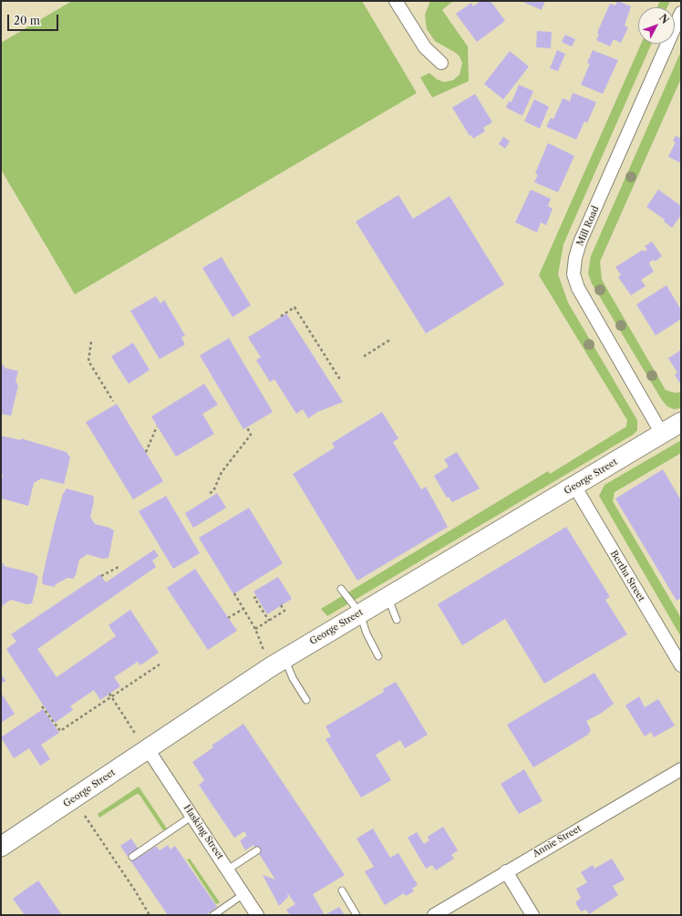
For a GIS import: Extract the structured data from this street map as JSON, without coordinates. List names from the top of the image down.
{
  "streets": {
    "street": [
      "Mill Road",
      "George Street",
      "Bertha Street",
      "Hasking Street",
      "Annie Street"
    ]
  },
  "crossings": [
    ["Mill Road", "George Street"],
    ["George Street", "Bertha Street"],
    ["George Street", "Hasking Street"]
  ],
  "scale_bar": "20 m",
  "north": "top right"
}
